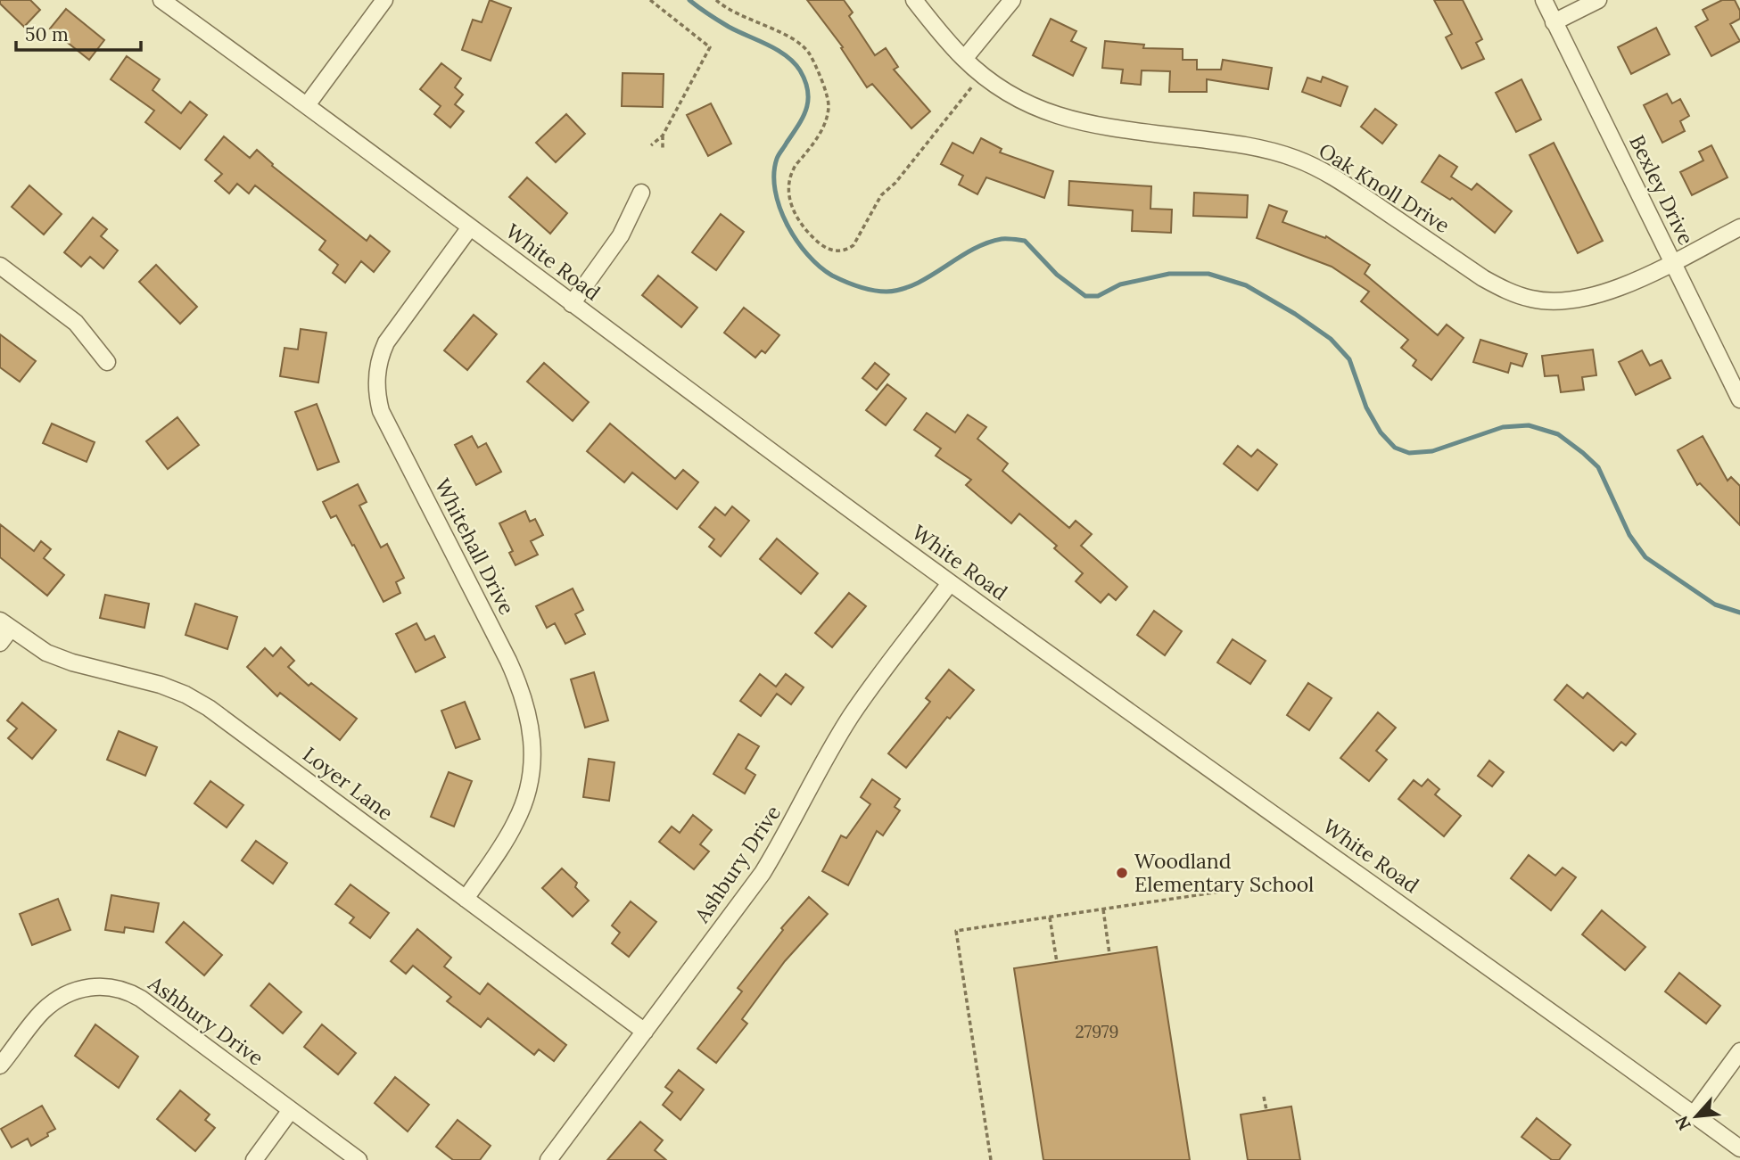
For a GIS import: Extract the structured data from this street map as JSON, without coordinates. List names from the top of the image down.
{
  "streets": {
    "street": [
      "Oak Knoll Drive",
      "Bexley Drive",
      "White Road",
      "Whitehall Drive",
      "Loyer Lane",
      "Ashbury Drive"
    ]
  },
  "crossings": [
    ["Oak Knoll Drive", "Bexley Drive"],
    ["White Road", "Whitehall Drive"],
    ["White Road", "Ashbury Drive"],
    ["Whitehall Drive", "Loyer Lane"],
    ["Loyer Lane", "Ashbury Drive"]
  ],
  "places": ["Woodland Elementary School"],
  "house_numbers": ["27979"],
  "scale_bar": "50 m",
  "north": "bottom left"
}
